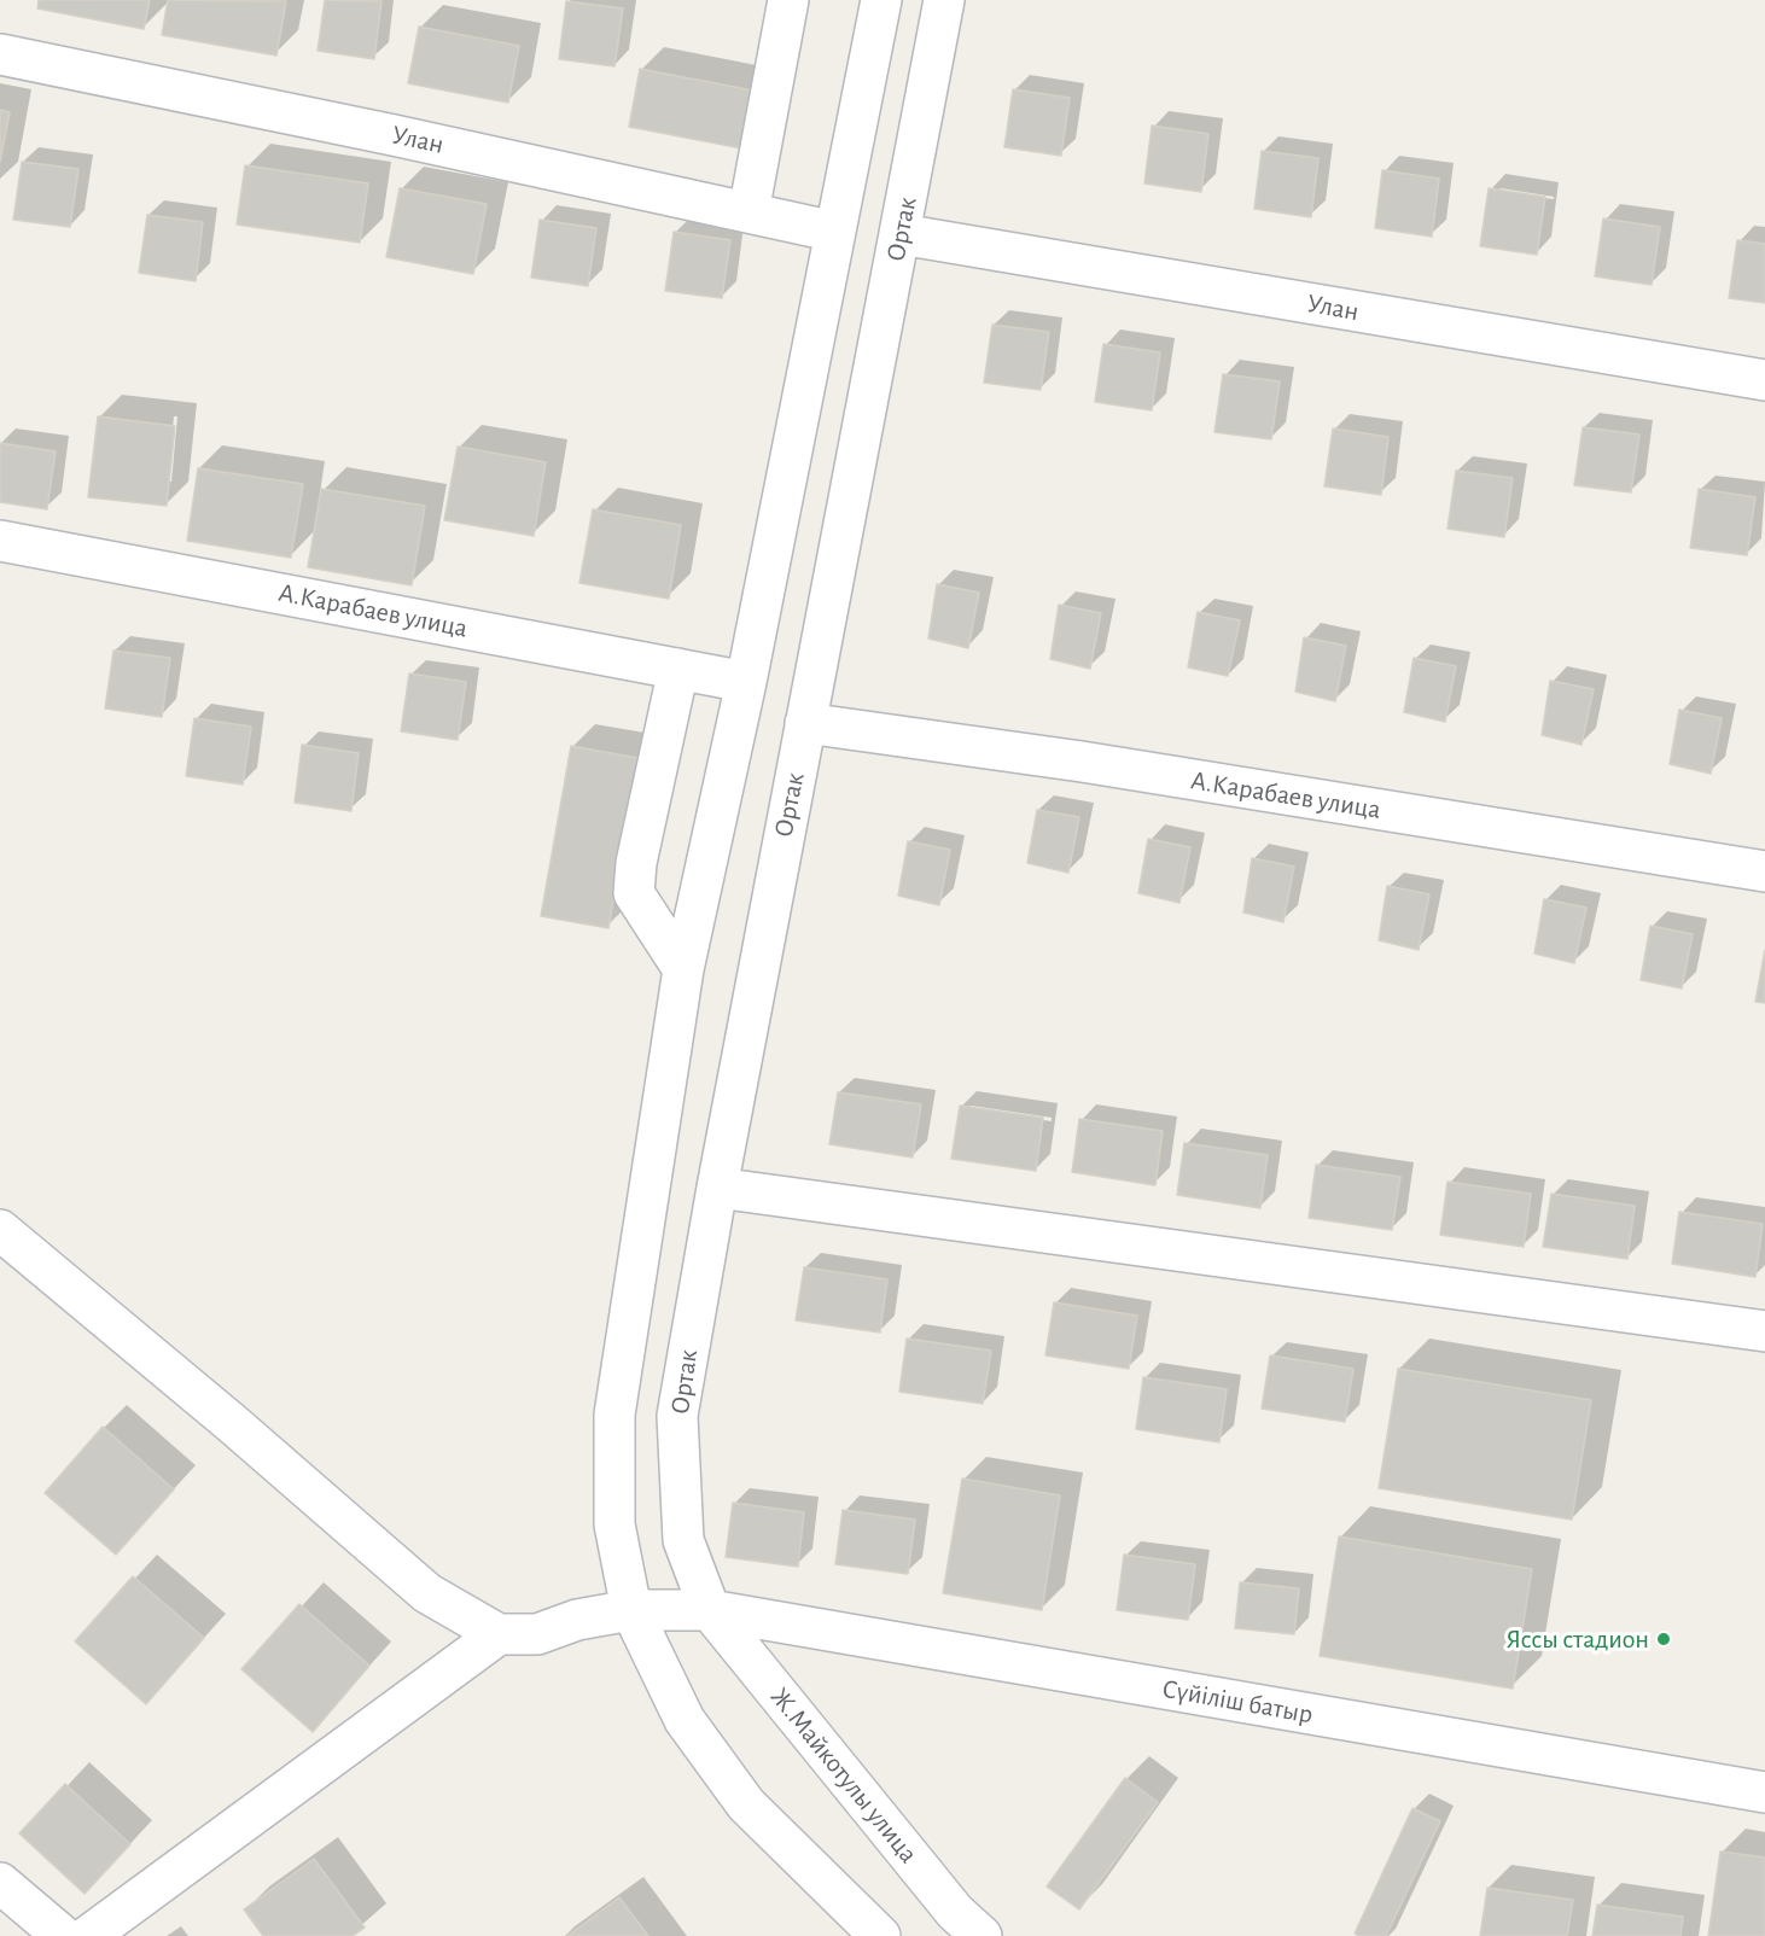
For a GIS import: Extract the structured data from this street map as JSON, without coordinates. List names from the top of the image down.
{
  "streets": {
    "street": [
      "Улан",
      "Ортак",
      "А.Карабаев улица",
      "Сүйіліш батыр",
      "Ж.Майкотулы улица"
    ]
  },
  "crossings": [
    ["Улан", "Ортак"],
    ["Ортак", "А.Карабаев улица"],
    ["Ортак", "Сүйіліш батыр"],
    ["Ортак", "Ж.Майкотулы улица"],
    ["Сүйіліш батыр", "Ж.Майкотулы улица"]
  ],
  "places": ["Яссы стадион"]
}
